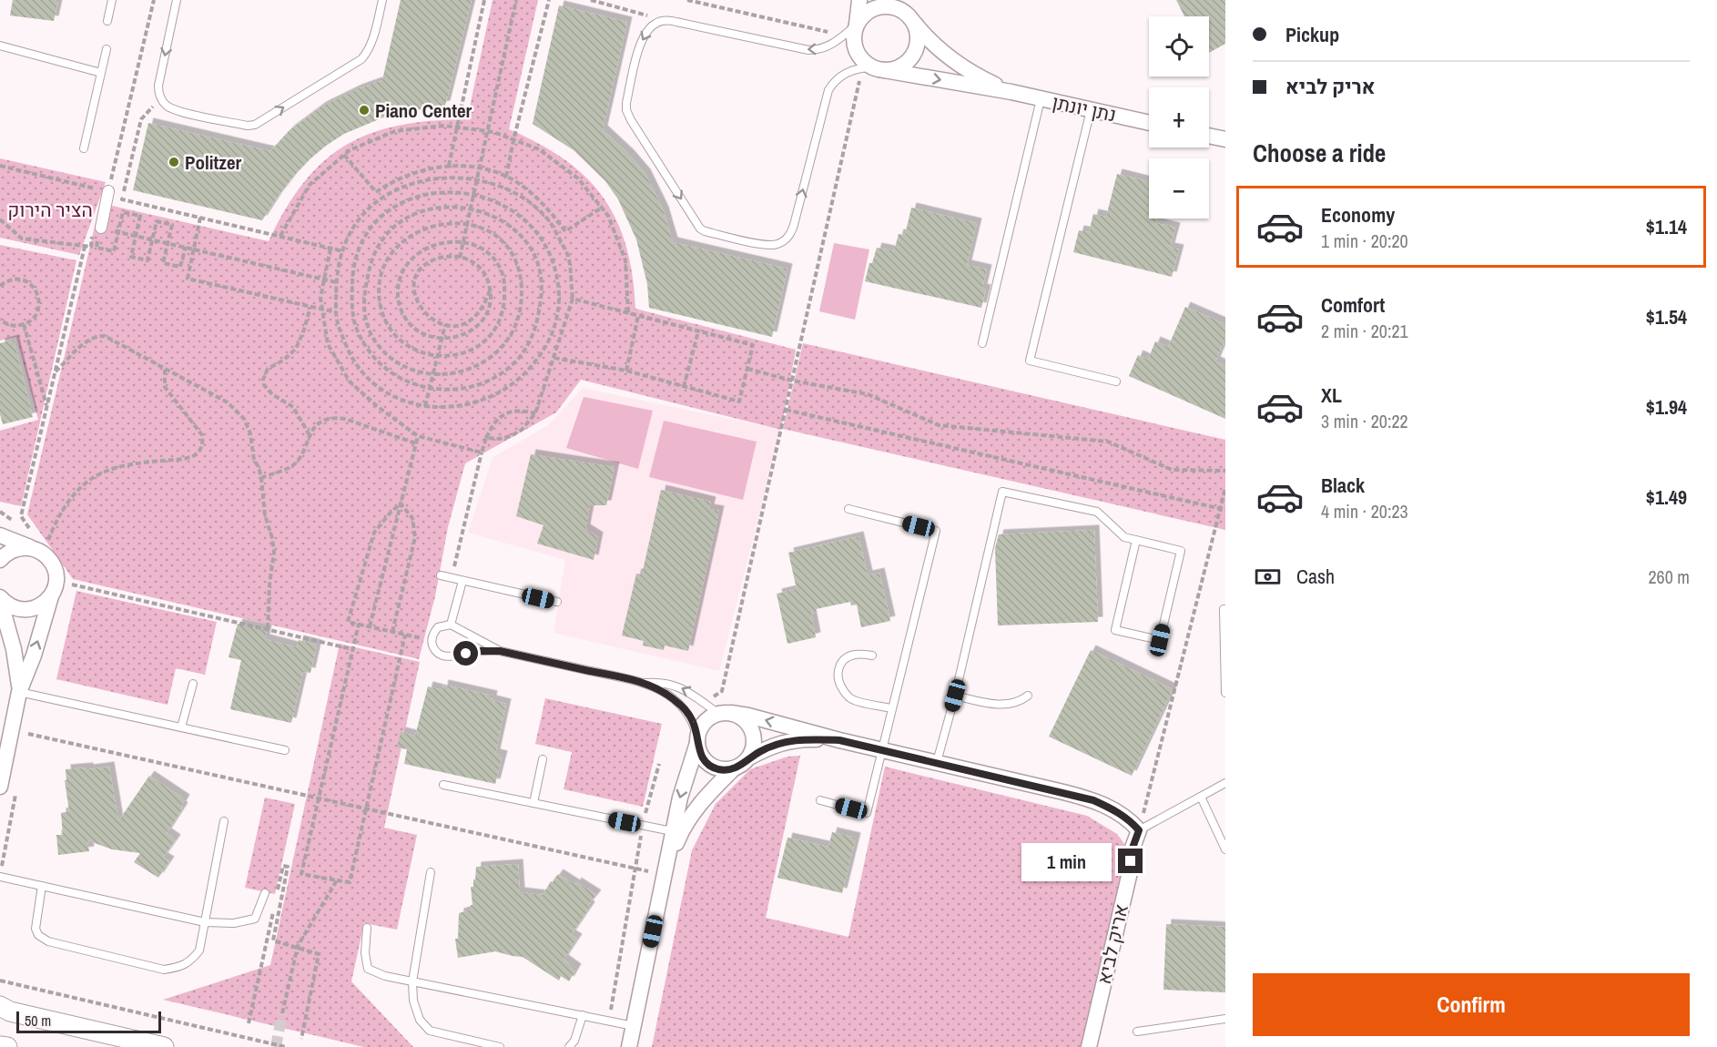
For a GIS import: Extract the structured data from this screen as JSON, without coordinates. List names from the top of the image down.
{
  "streets": {
    "street": ["נתן יונתן", "אריק לביא"]
  },
  "parks": ["הציר הירוק"],
  "places": ["Piano Center", "Politzer"],
  "scale_bar": "50 m",
  "page": {
    "banner": ["Pickup", "אריק לביא"],
    "map_buttons": ["+", "−"],
    "heading": "Choose a ride",
    "list": [
      {
        "name": "Economy",
        "note": "1 min · 20:20",
        "value": "$1.14"
      },
      {
        "name": "Comfort",
        "note": "2 min · 20:21",
        "value": "$1.54"
      },
      {
        "name": "XL",
        "note": "3 min · 20:22",
        "value": "$1.94"
      },
      {
        "name": "Black",
        "note": "4 min · 20:23",
        "value": "$1.49"
      }
    ],
    "pay": ["Cash", "260 m"],
    "bubble": "1 min",
    "buttons": "Confirm",
    "scale": "50 m"
  }
}
